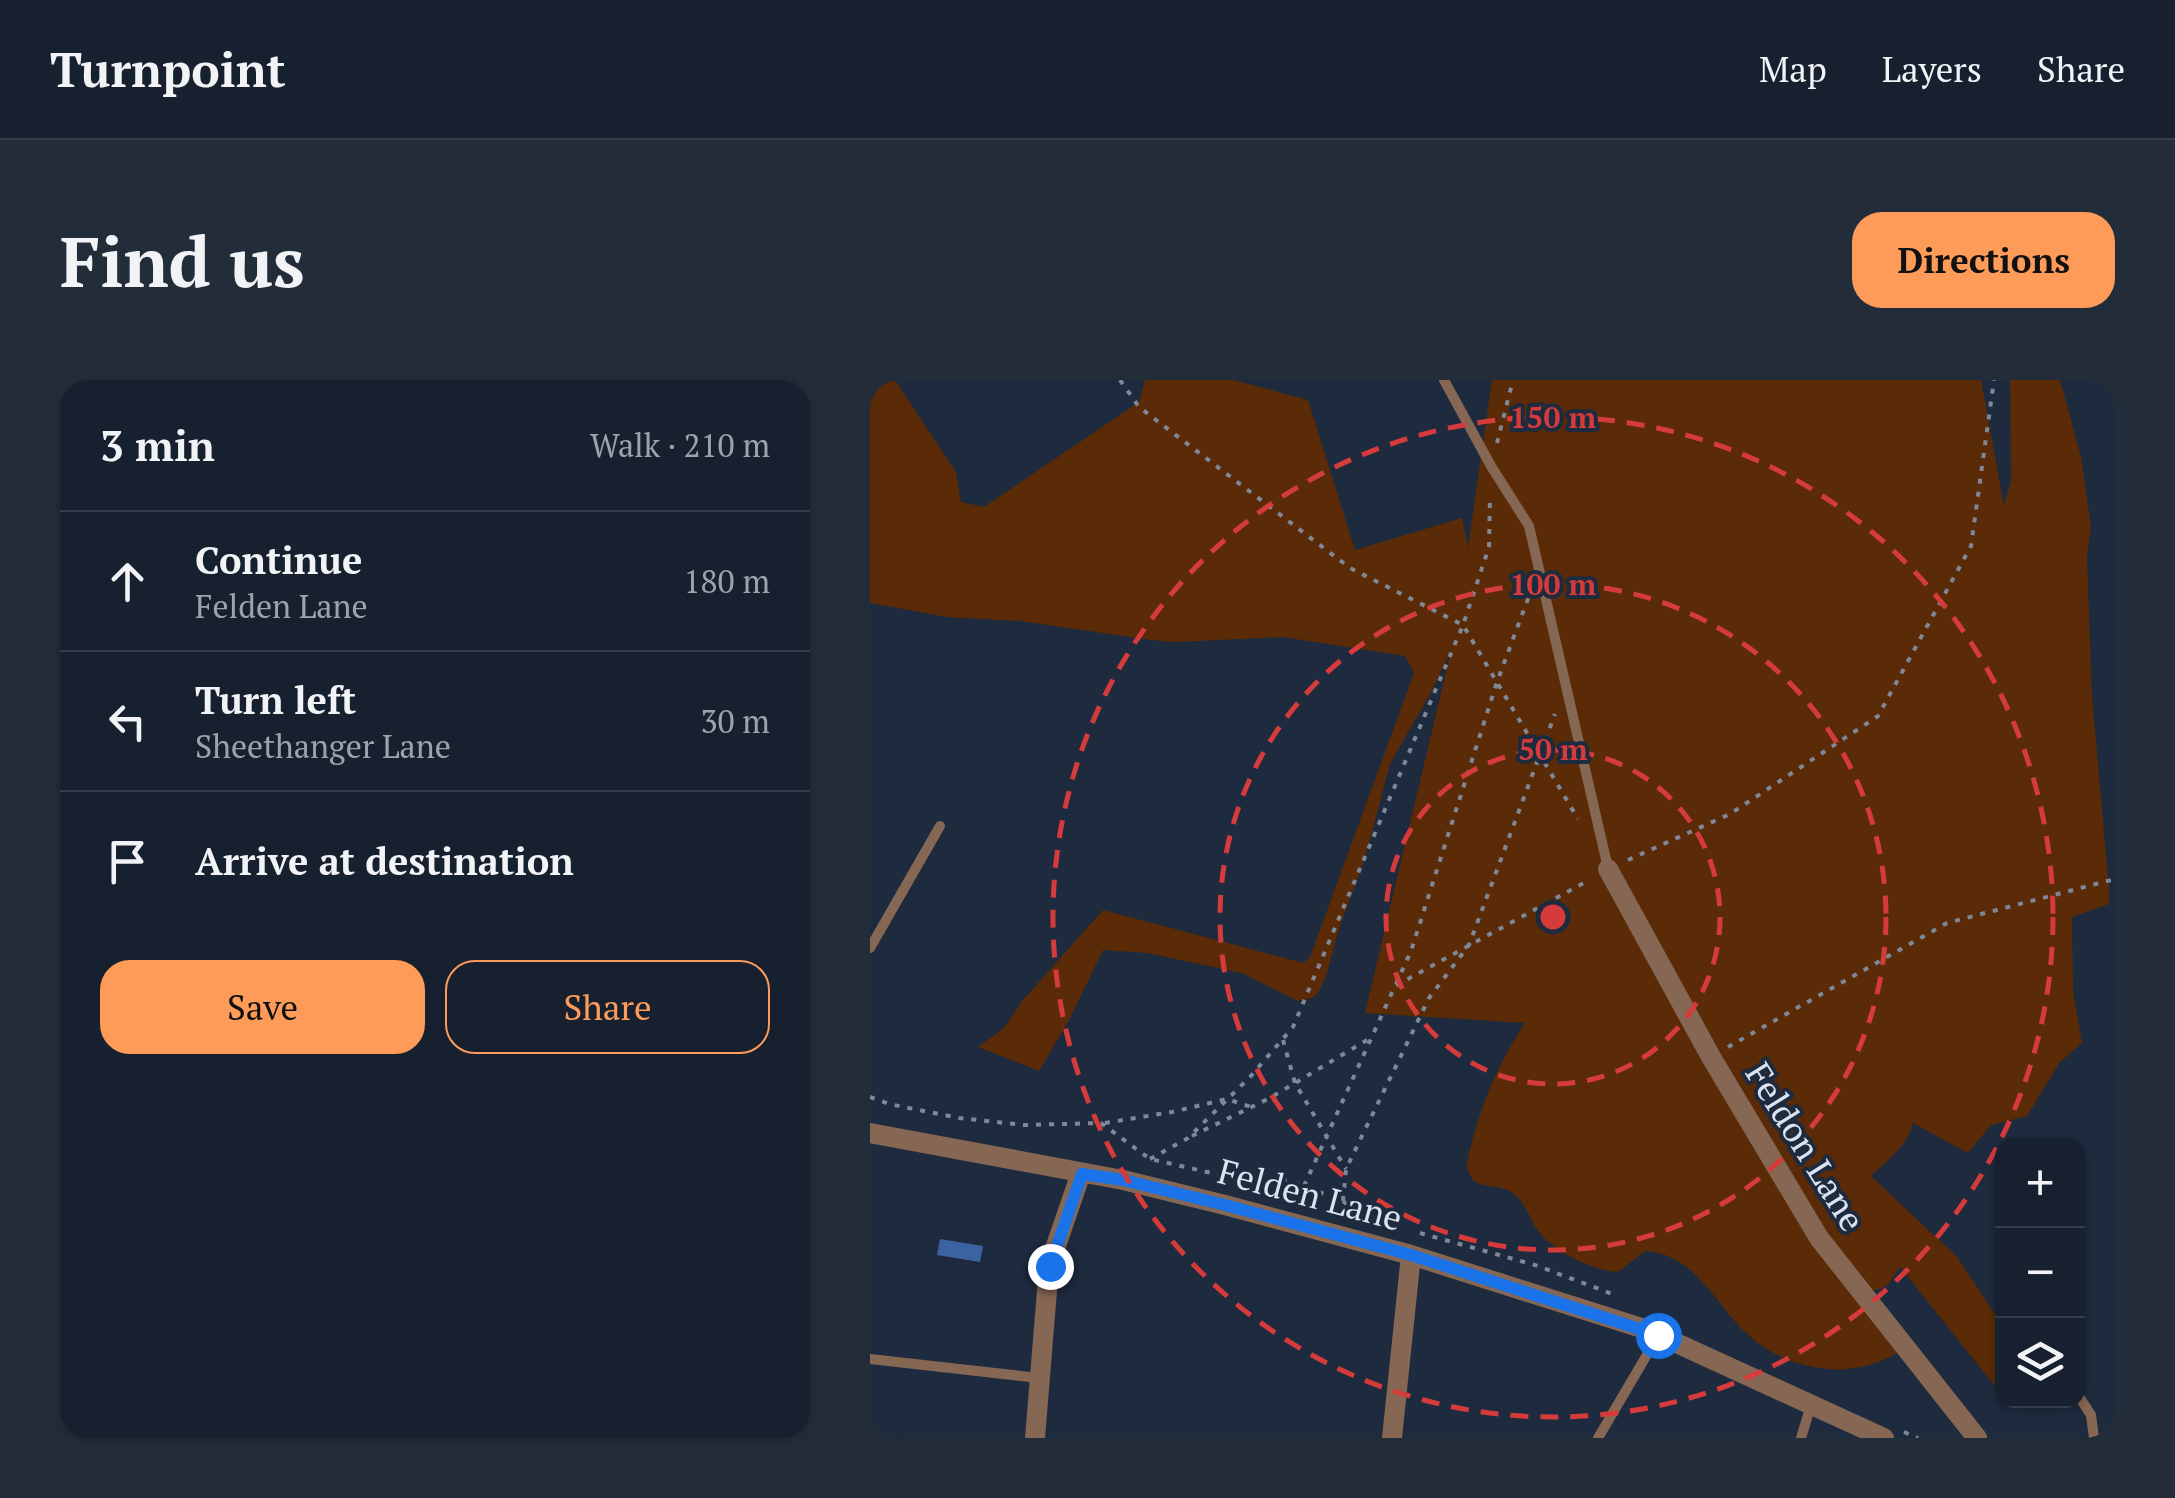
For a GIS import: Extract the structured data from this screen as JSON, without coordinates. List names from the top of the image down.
{
  "streets": {
    "street": ["Feldon Lane", "Felden Lane"]
  },
  "page": {
    "header": "Turnpoint",
    "nav": ["Map", "Layers", "Share"],
    "buttons": [
      "Directions",
      ["Save", "Share"]
    ],
    "title": "Find us",
    "heading": ["3 min", "Walk · 210 m"],
    "list": [
      ["Continue", "Felden Lane", "180 m"],
      ["Turn left", "Sheethanger Lane", "30 m"],
      "Arrive at destination"
    ],
    "map_buttons": ["+", "−"]
  },
  "rings": ["150 m", "100 m", "50 m"]
}
